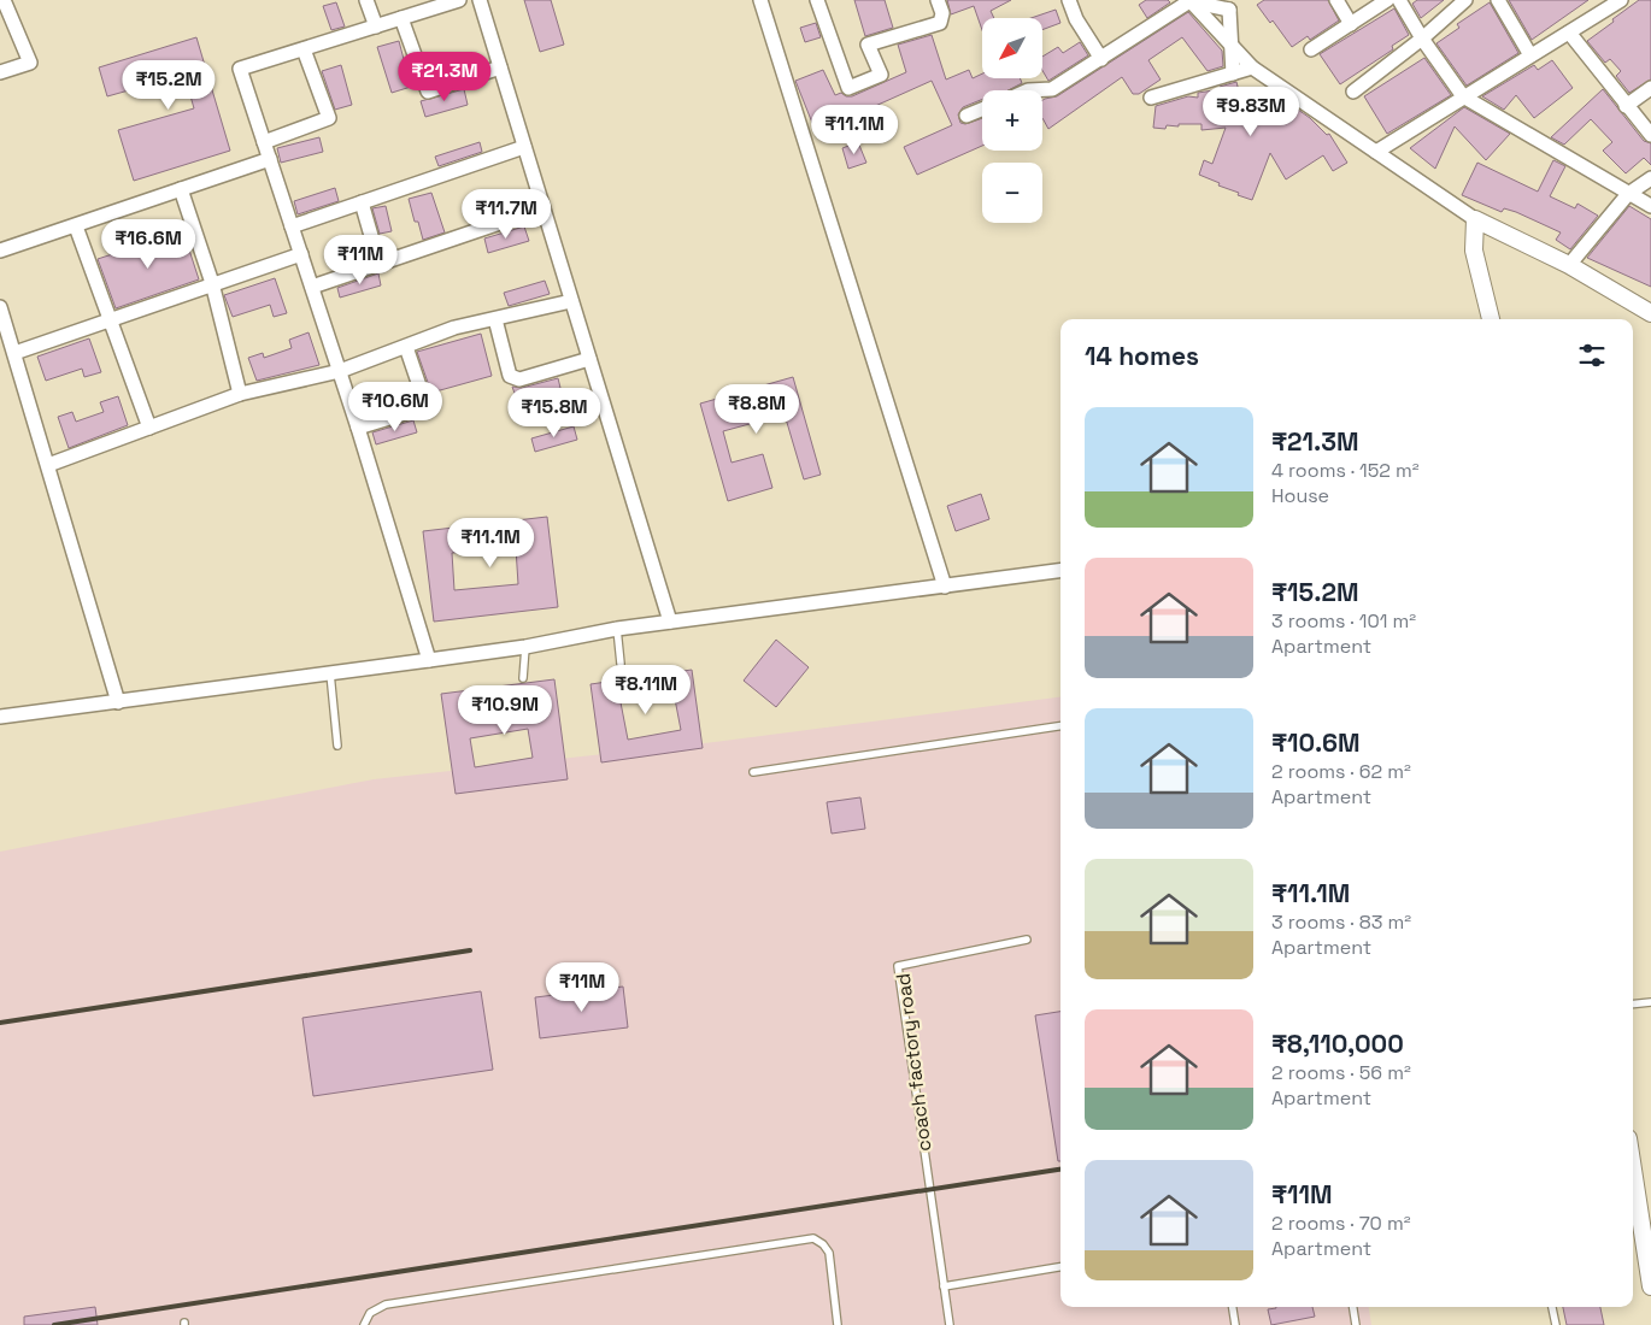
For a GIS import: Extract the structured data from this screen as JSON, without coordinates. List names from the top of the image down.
{
  "streets": {
    "lane": ["coach factory road"]
  },
  "north": "bottom left",
  "page": {
    "map_buttons": ["+", "−"],
    "price": [
      "₹21.3M",
      "₹15.2M",
      "₹9.83M",
      "₹11.1M",
      "₹11.7M",
      "₹16.6M",
      "₹11M",
      "₹10.6M",
      "₹8.8M",
      "₹15.8M",
      "₹11.1M",
      "₹8.11M",
      "₹10.9M",
      "₹11M"
    ],
    "heading": "14 homes",
    "list": [
      {
        "name": "₹21.3M",
        "note": "4 rooms · 152 m² · House"
      },
      {
        "name": "₹15.2M",
        "note": "3 rooms · 101 m² · Apartment"
      },
      {
        "name": "₹10.6M",
        "note": "2 rooms · 62 m² · Apartment"
      },
      {
        "name": "₹11.1M",
        "note": "3 rooms · 83 m² · Apartment"
      },
      {
        "name": "₹8,110,000",
        "note": "2 rooms · 56 m² · Apartment"
      },
      {
        "name": "₹11M",
        "note": "2 rooms · 70 m² · Apartment"
      }
    ]
  }
}
